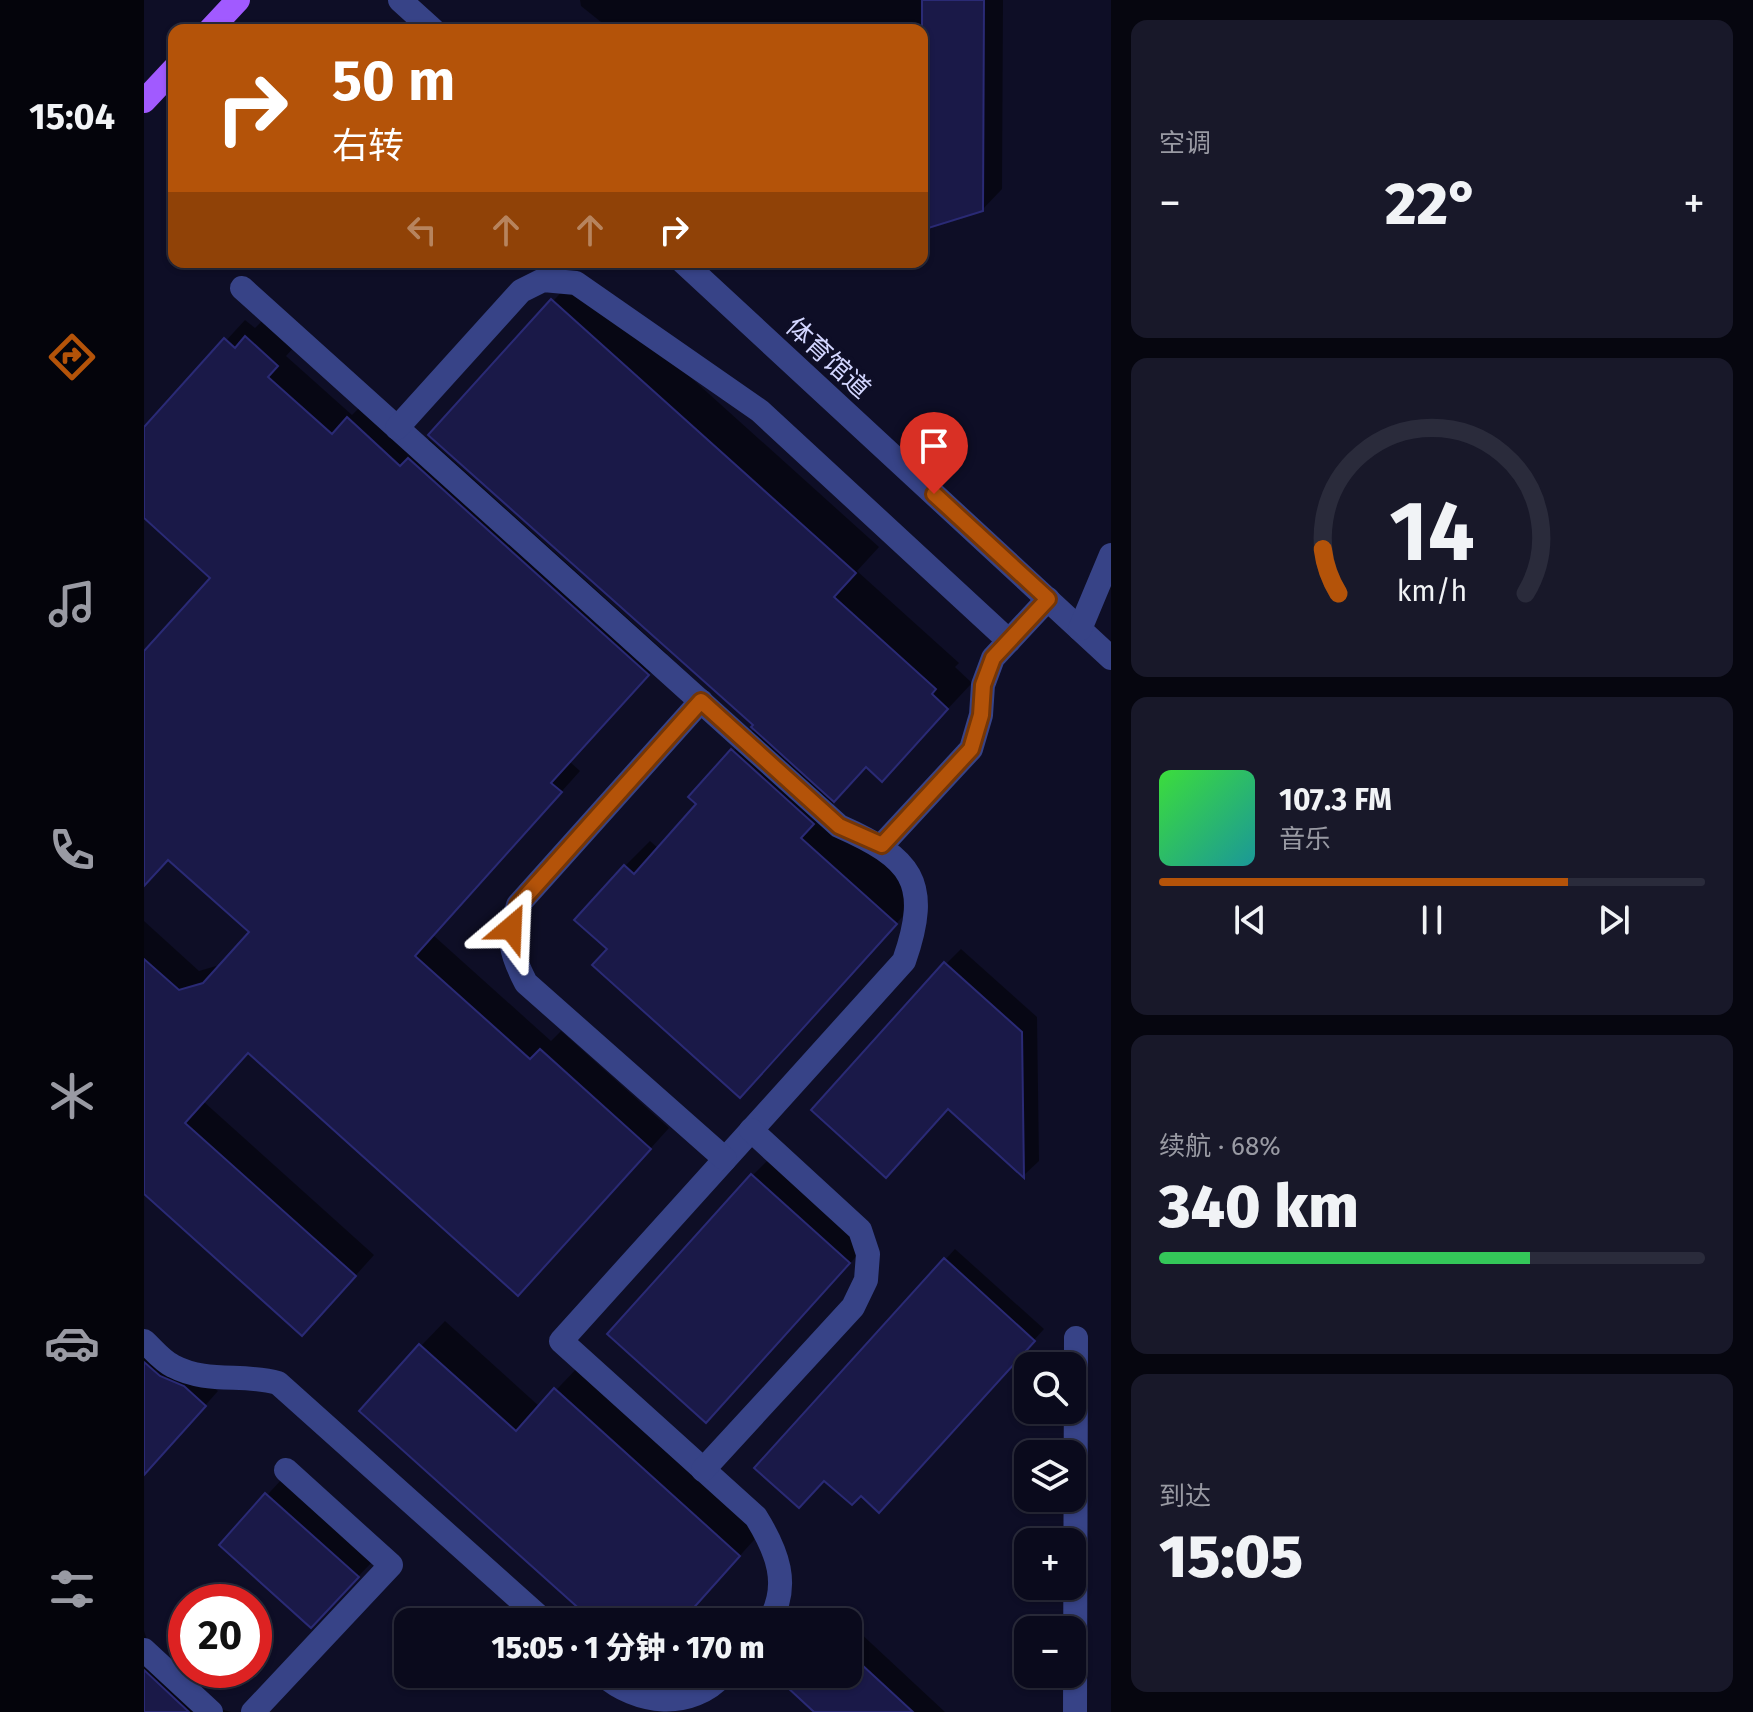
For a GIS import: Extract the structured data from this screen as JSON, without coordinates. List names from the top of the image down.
{
  "streets": {
    "street": ["体育馆道"]
  },
  "page": {
    "tabs": "15:04",
    "tile": [
      "空调",
      ["续航 · 68%", "340 km"],
      ["到达", "15:05"]
    ],
    "turn": ["50 m", "右转"],
    "heat": ["−", "22°", "+"],
    "song": ["107.3 FM", "音乐"],
    "map_buttons": ["+", "−"],
    "limit": "20",
    "trip": "15:05 · 1 分钟 · 170 m",
    "gauge": ["14", "km/h"]
  }
}
